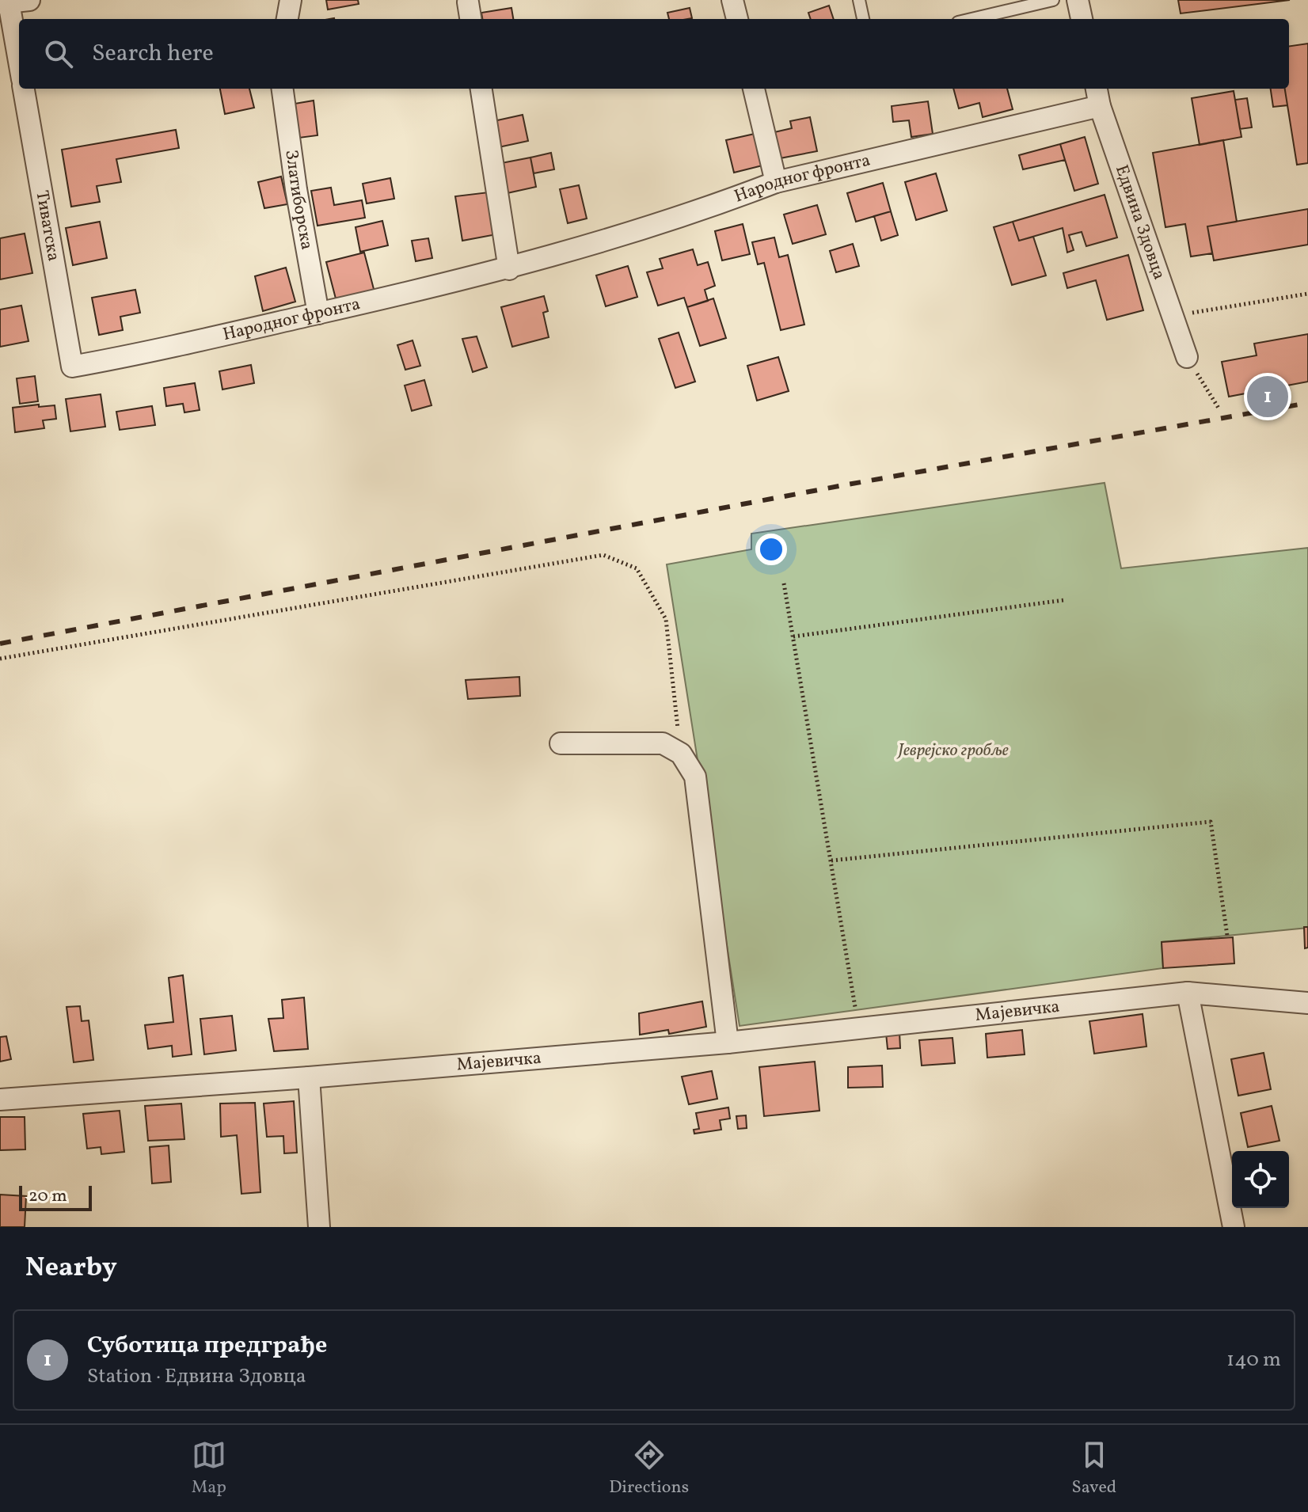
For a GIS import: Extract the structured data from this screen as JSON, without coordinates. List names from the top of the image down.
{
  "streets": {
    "street": [
      "Народног фронта",
      "Златиборска",
      "Едвина Здовца",
      "Тиватска",
      "Мајевичка"
    ]
  },
  "crossings": [
    ["Народног фронта", "Златиборска"],
    ["Народног фронта", "Едвина Здовца"],
    ["Народног фронта", "Тиватска"]
  ],
  "parks": ["Јеврејско гробље"],
  "scale_bar": "20 m",
  "page": {
    "search": "Search here",
    "pins": "1",
    "scale": "20 m",
    "heading": "Nearby",
    "list": [
      {
        "mark": "1",
        "name": "Суботица предграђе",
        "note": "Station · Едвина Здовца",
        "value": "140 m"
      }
    ],
    "nav": ["Map", "Directions", "Saved"]
  }
}
